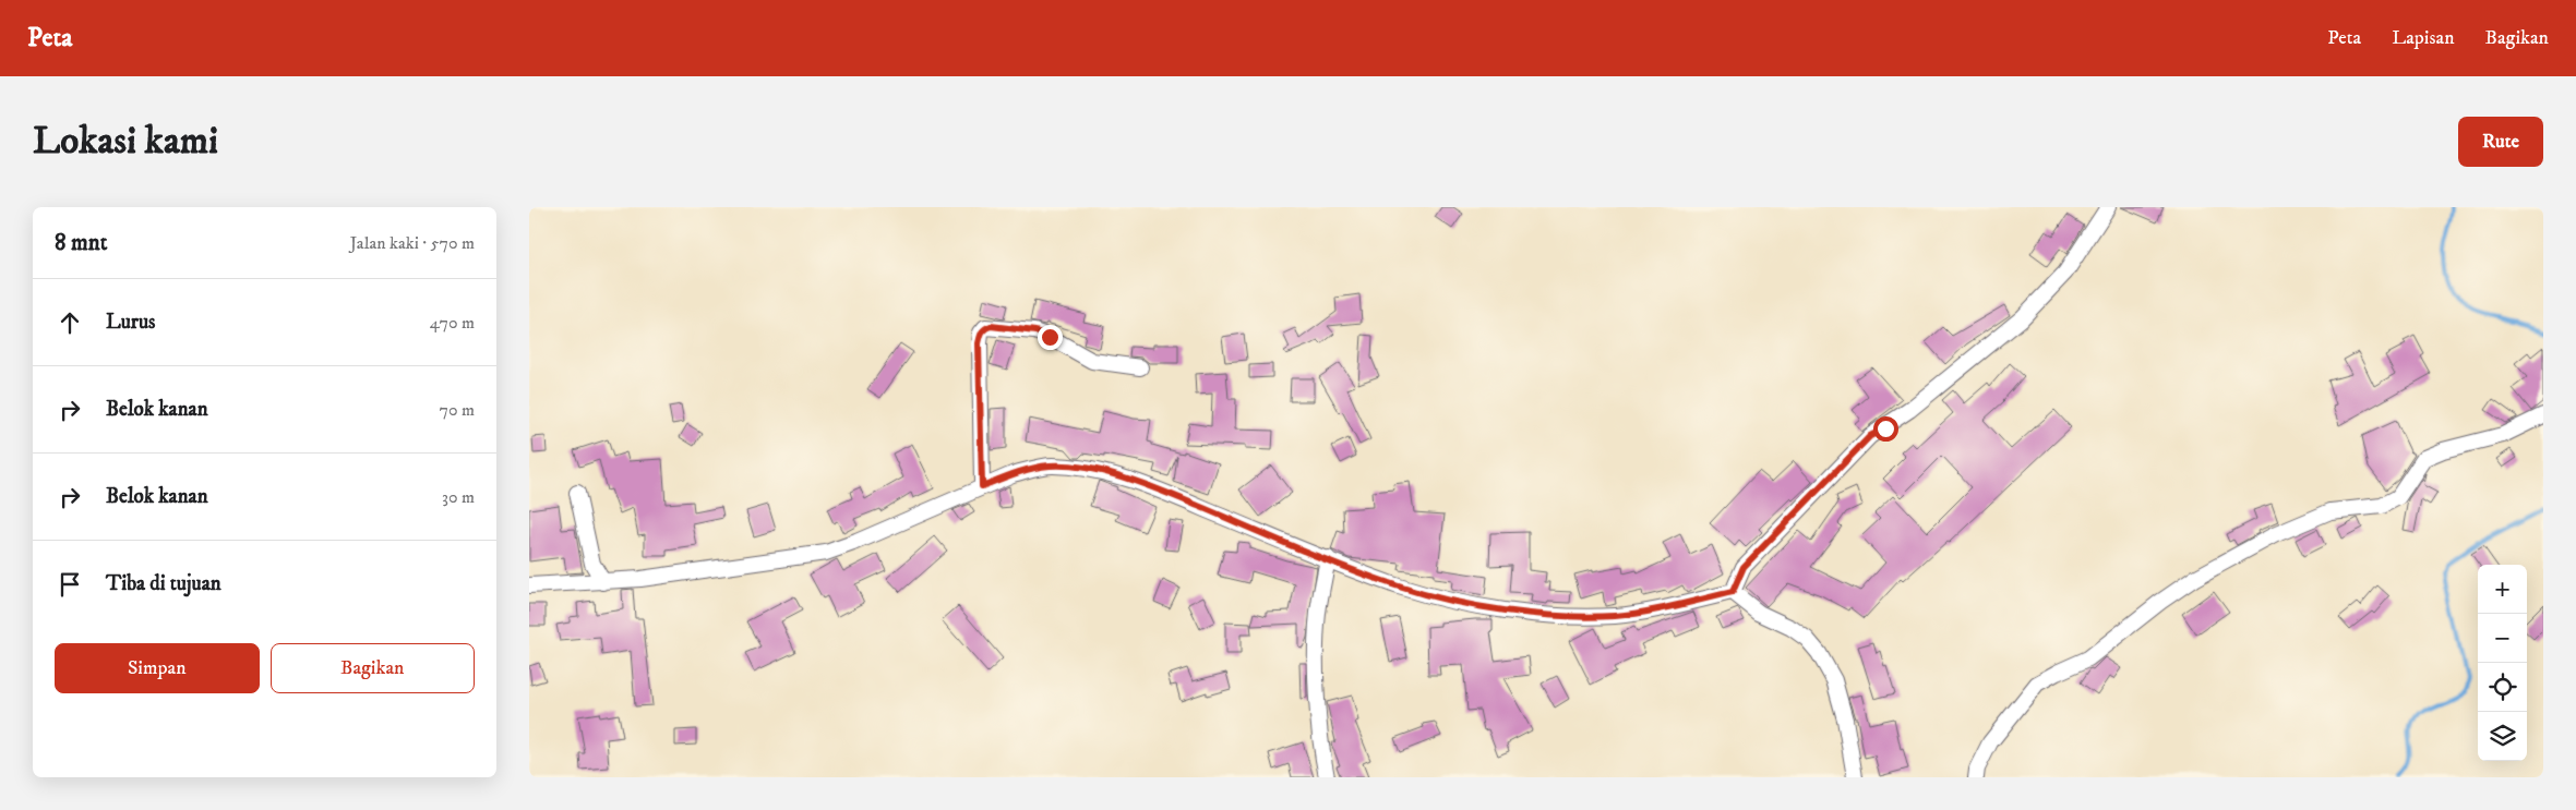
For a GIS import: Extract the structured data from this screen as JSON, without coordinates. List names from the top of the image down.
{
  "page": {
    "header": "Peta",
    "nav": ["Peta", "Lapisan", "Bagikan"],
    "buttons": [
      "Rute",
      ["Simpan", "Bagikan"]
    ],
    "title": "Lokasi kami",
    "heading": ["8 mnt", "Jalan kaki · 570 m"],
    "list": [
      ["Lurus", "470 m"],
      ["Belok kanan", "70 m"],
      ["Belok kanan", "30 m"],
      "Tiba di tujuan"
    ],
    "map_buttons": ["+", "−"]
  }
}
